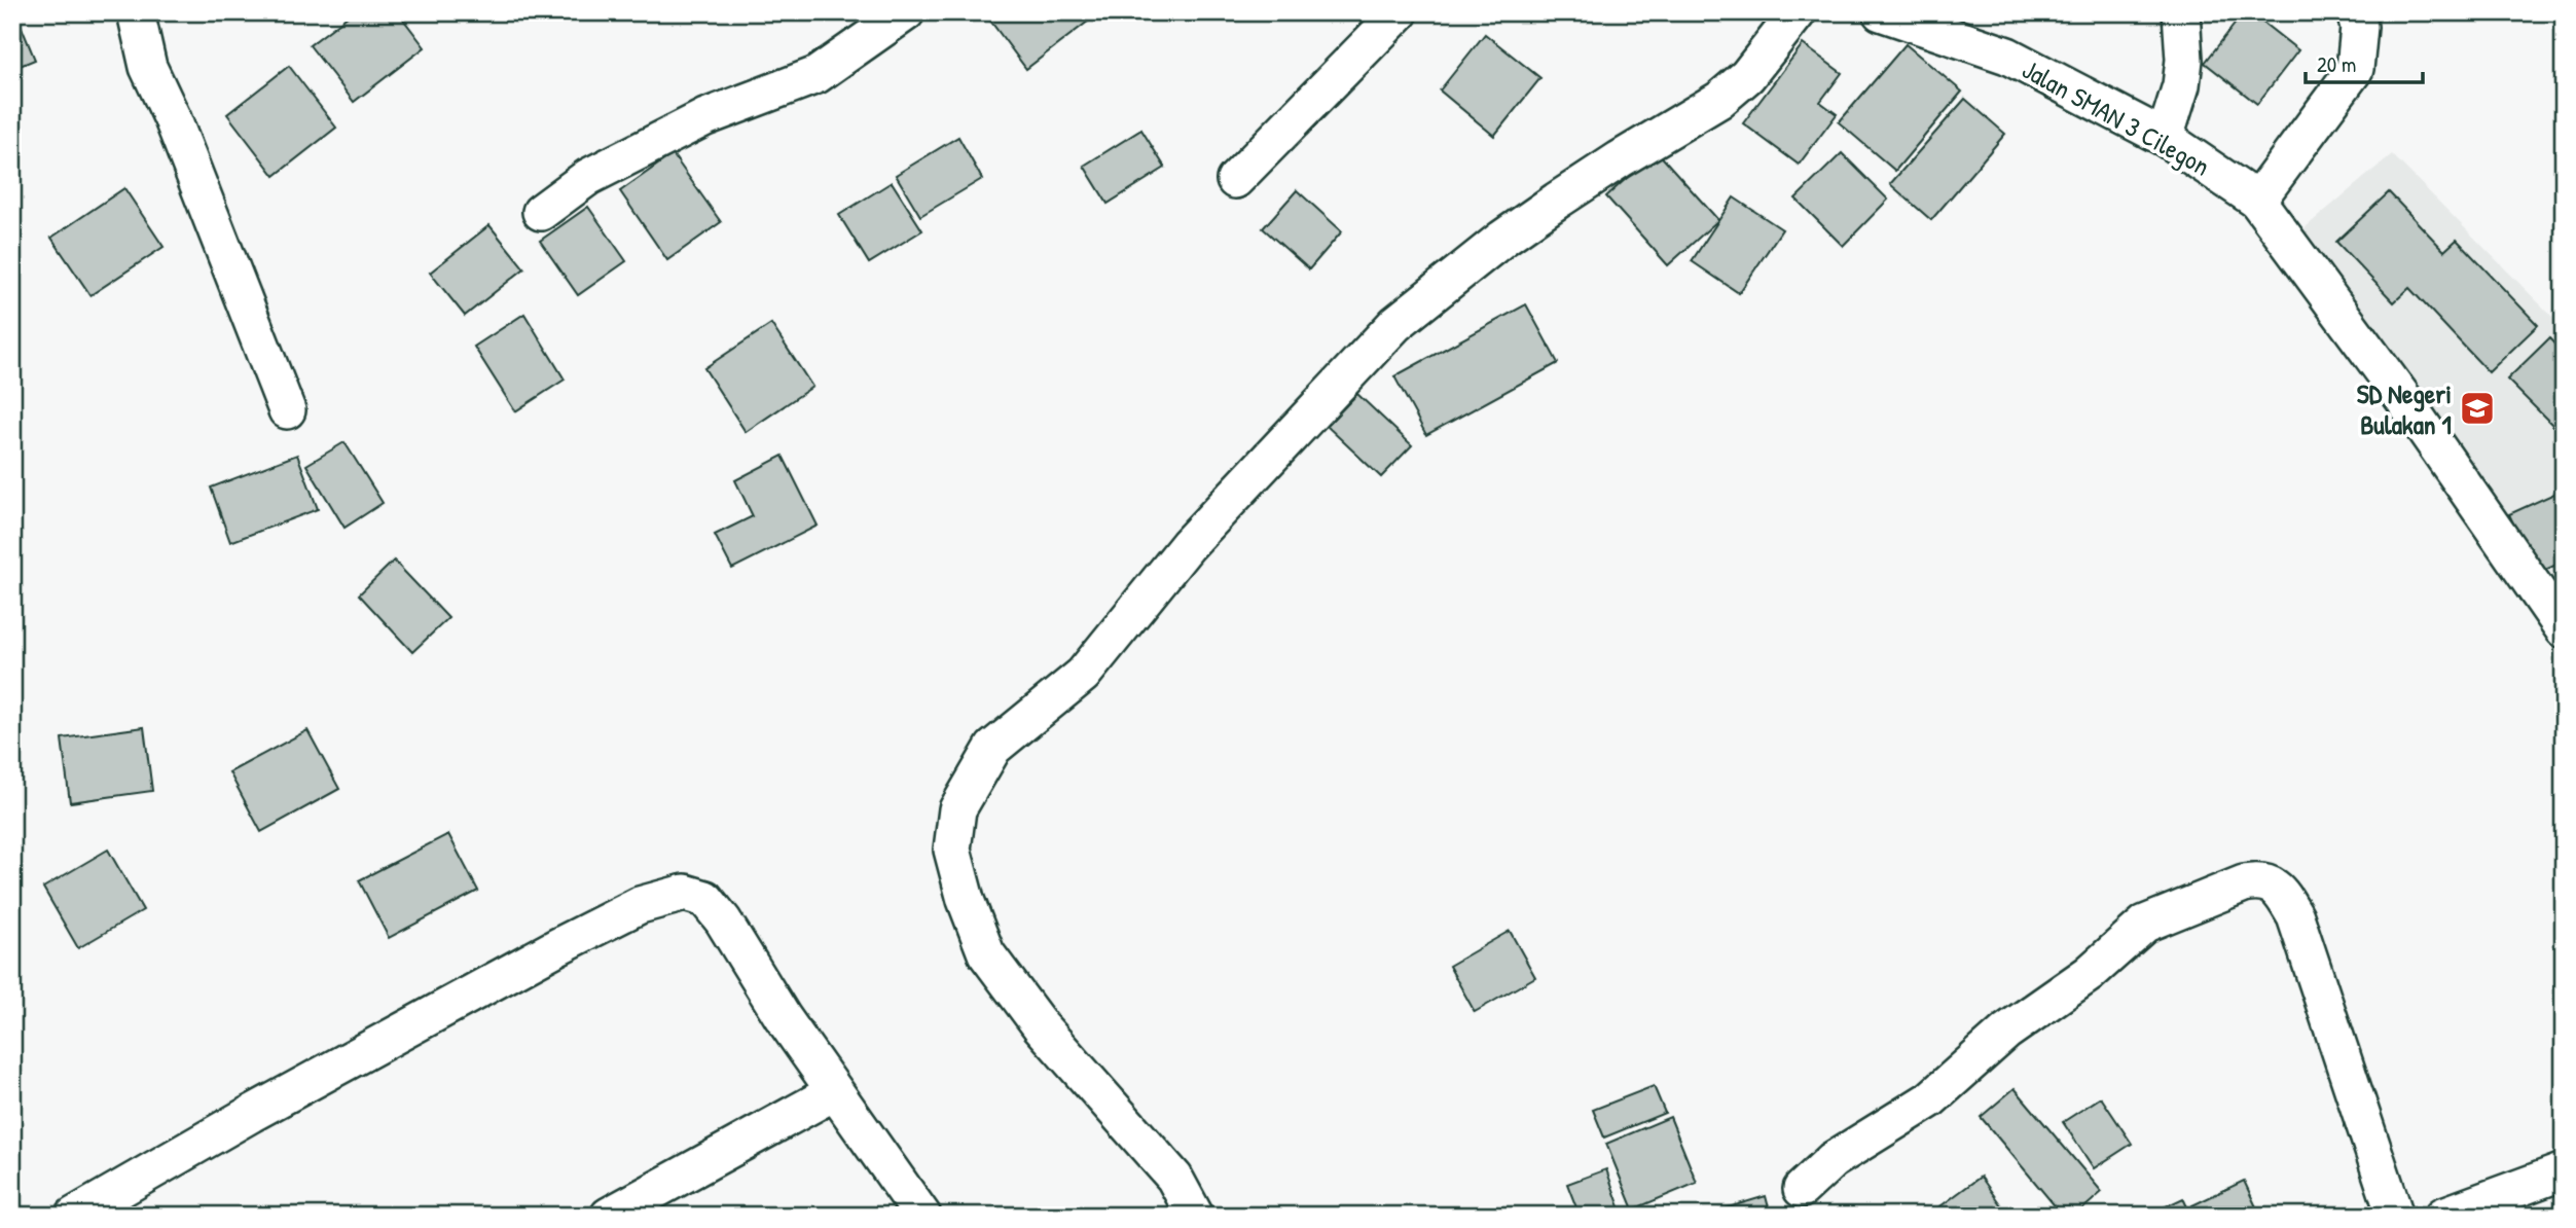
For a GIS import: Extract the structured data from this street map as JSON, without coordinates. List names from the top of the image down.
{
  "streets": {
    "street": ["Jalan SMAN 3 Cilegon"]
  },
  "places": {
    "school or university": ["SD Negeri Bulakan 1"]
  },
  "scale_bar": "20 m"
}
